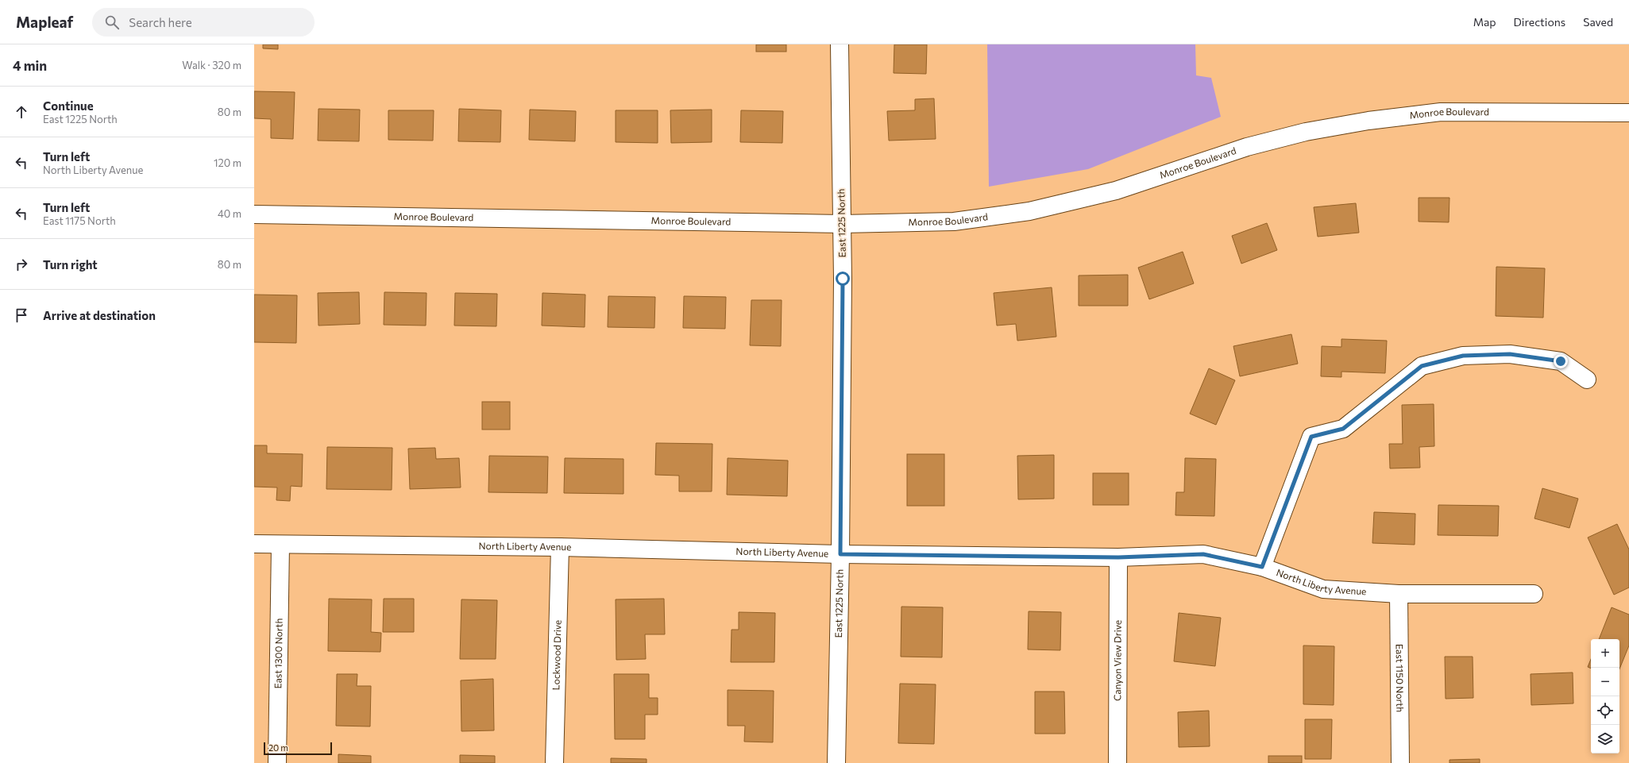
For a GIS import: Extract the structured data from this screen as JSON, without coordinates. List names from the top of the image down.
{
  "streets": {
    "street": [
      "Monroe Boulevard",
      "East 1225 North",
      "North Liberty Avenue",
      "East 1300 North",
      "Lockwood Drive",
      "Canyon View Drive",
      "East 1150 North"
    ]
  },
  "crossings": [
    ["Monroe Boulevard", "East 1225 North"],
    ["East 1225 North", "North Liberty Avenue"],
    ["North Liberty Avenue", "East 1300 North"],
    ["North Liberty Avenue", "Lockwood Drive"],
    ["North Liberty Avenue", "Canyon View Drive"],
    ["North Liberty Avenue", "East 1150 North"]
  ],
  "scale_bar": "20 m",
  "page": {
    "header": "Mapleaf",
    "search": "Search here",
    "nav": ["Map", "Directions", "Saved"],
    "heading": ["4 min", "Walk · 320 m"],
    "list": [
      ["Continue", "East 1225 North", "80 m"],
      ["Turn left", "North Liberty Avenue", "120 m"],
      ["Turn left", "East 1175 North", "40 m"],
      ["Turn right", "80 m"],
      "Arrive at destination"
    ],
    "map_buttons": ["+", "−"],
    "scale": "20 m"
  }
}
